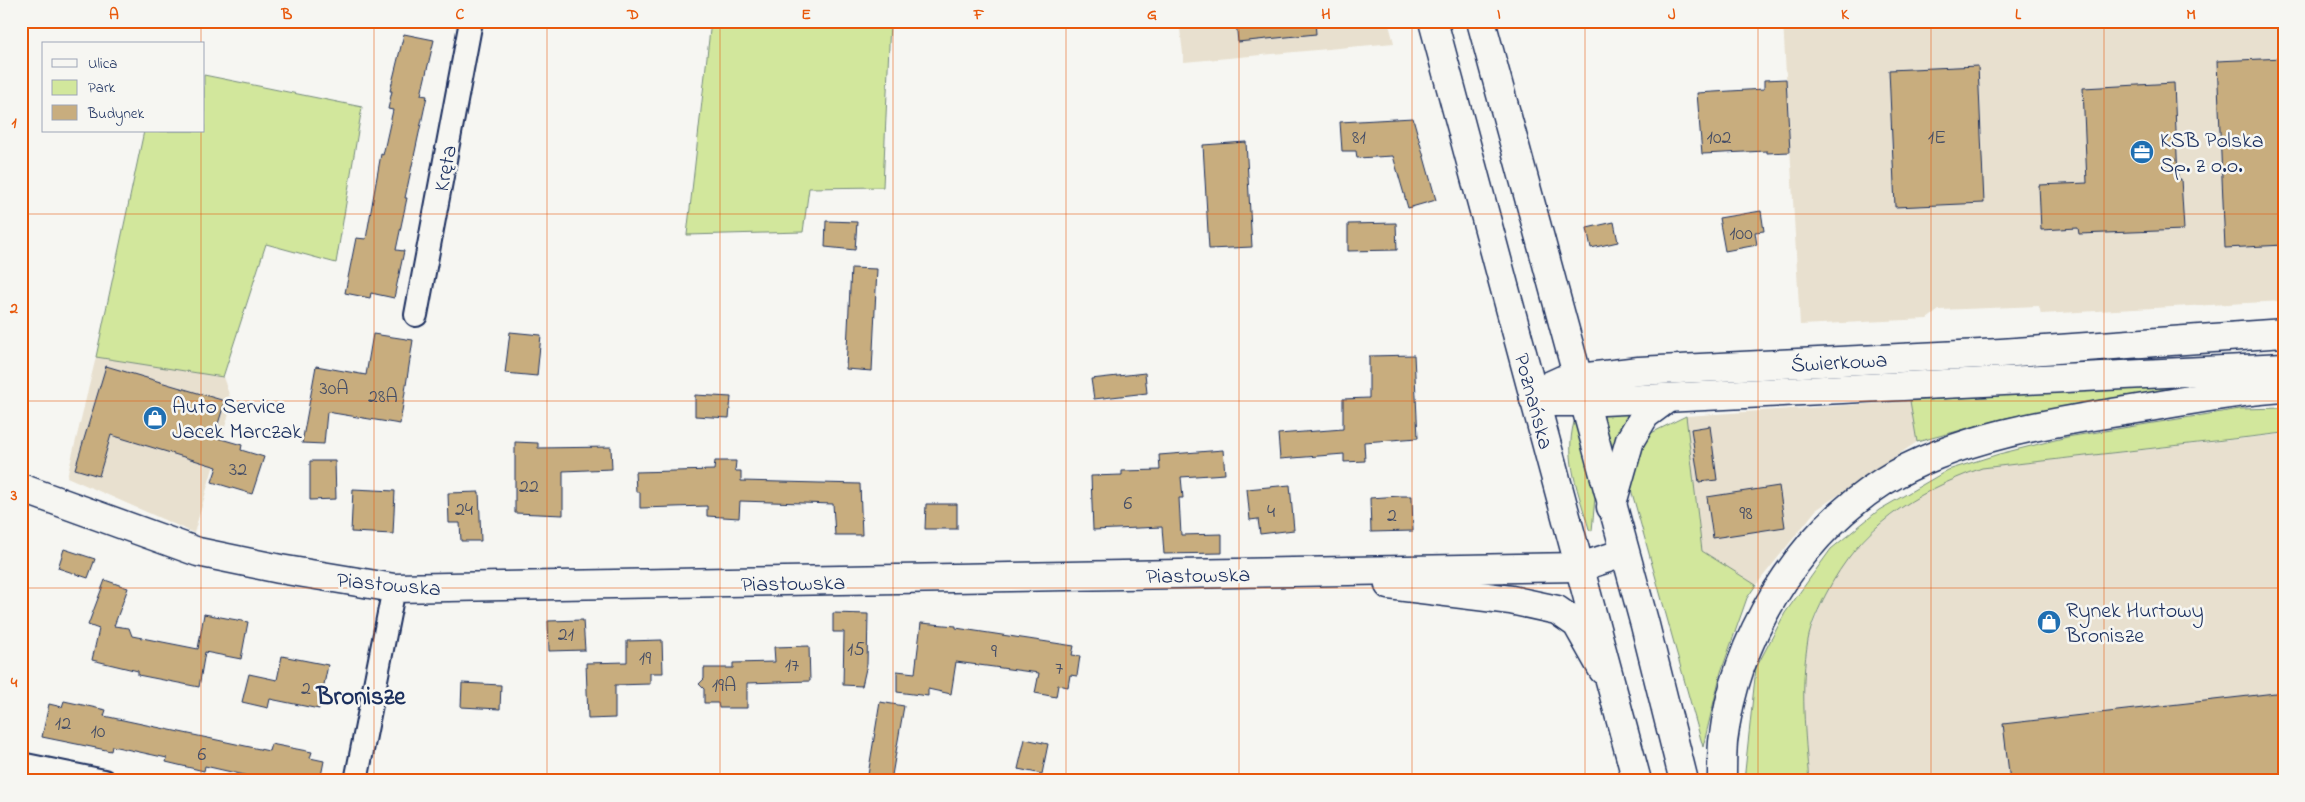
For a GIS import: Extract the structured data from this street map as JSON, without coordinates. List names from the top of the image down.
{
  "streets": {
    "street": [
      "Kręta",
      "Świerkowa",
      "Poznańska",
      "Piastowska"
    ]
  },
  "crossings": [
    ["Świerkowa", "Poznańska"],
    ["Poznańska", "Piastowska"]
  ],
  "districts": ["Bronisze"],
  "places": {
    "office": ["KSB Polska Sp. z o.o."],
    "shop": ["Auto Service Jacek Marczak", "Rynek Hurtowy Bronisze"]
  },
  "house_numbers": [
    "81",
    "102",
    "1E",
    "100",
    "30A",
    "28A",
    "32",
    "22",
    "6",
    "24",
    "4",
    "98",
    "2",
    "21",
    "15",
    "9",
    "19",
    "17",
    "7",
    "19A",
    "2",
    "12",
    "10",
    "6"
  ],
  "legend": ["Ulica", "Park", "Budynek"],
  "grid": {
    "columns": [
      "A",
      "B",
      "C",
      "D",
      "E",
      "F",
      "G",
      "H",
      "I",
      "J",
      "K",
      "L",
      "M"
    ],
    "rows": [
      "1",
      "2",
      "3",
      "4"
    ]
  }
}
